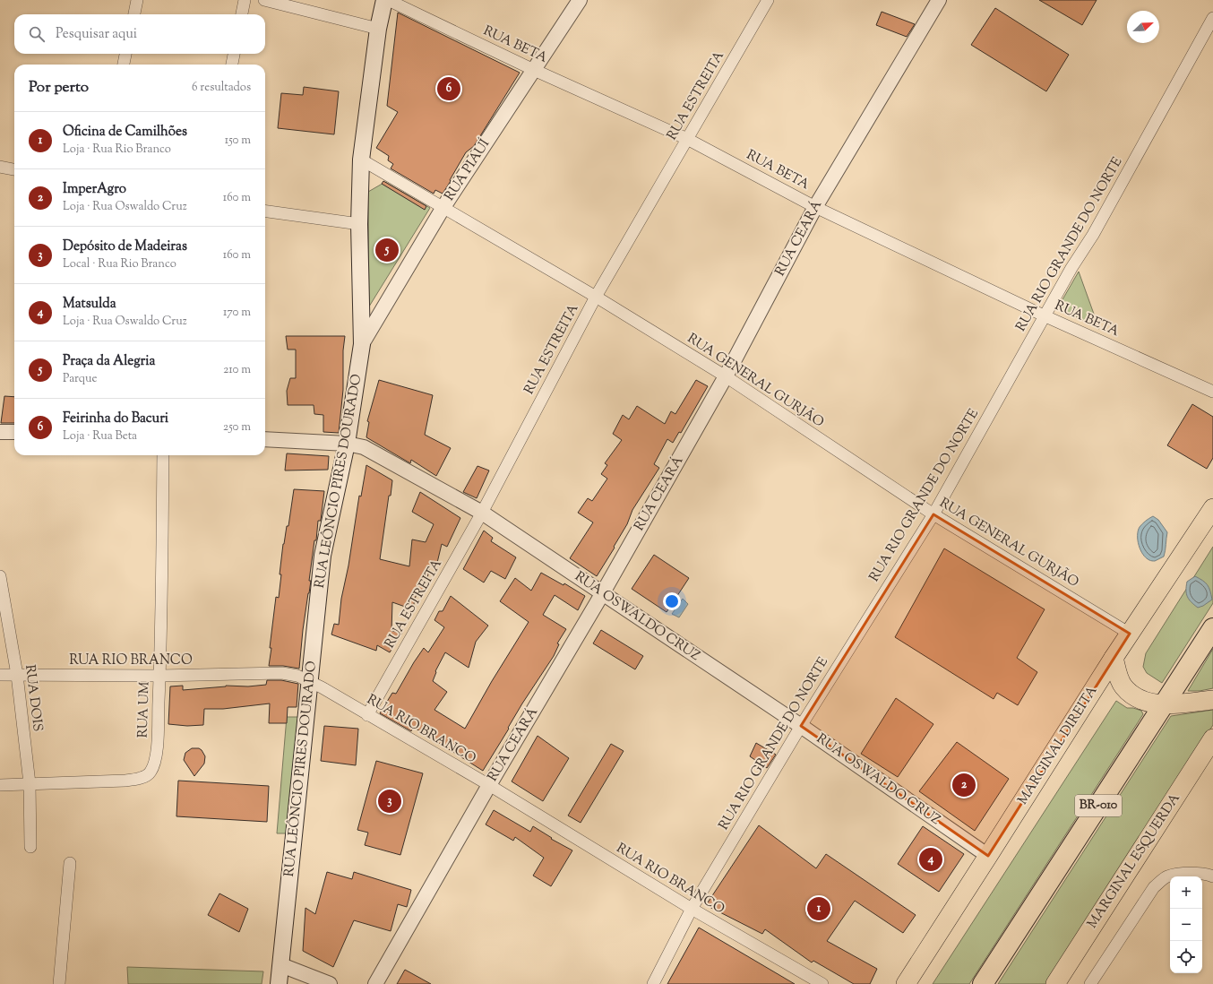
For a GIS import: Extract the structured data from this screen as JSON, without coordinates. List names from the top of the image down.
{
  "streets": {
    "highway": ["BR-010"],
    "main road": ["RUA LEÔNCIO PIRES DOURADO", "MARGINAL DIREITA", "MARGINAL ESQUERDA"],
    "street": [
      "RUA BETA",
      "RUA ESTREITA",
      "RUA PIAUÍ",
      "RUA CEARÁ",
      "RUA RIO GRANDE DO NORTE",
      "RUA GENERAL GURJÃO",
      "RUA OSWALDO CRUZ",
      "RUA RIO BRANCO",
      "RUA DOIS",
      "RUA UM"
    ]
  },
  "crossings": [
    ["RUA BETA", "RUA ESTREITA"],
    ["RUA BETA", "RUA PIAUÍ"],
    ["RUA BETA", "RUA CEARÁ"],
    ["RUA BETA", "RUA RIO GRANDE DO NORTE"],
    ["RUA ESTREITA", "RUA GENERAL GURJÃO"],
    ["RUA ESTREITA", "RUA OSWALDO CRUZ"],
    ["RUA ESTREITA", "RUA RIO BRANCO"],
    ["RUA PIAUÍ", "RUA GENERAL GURJÃO"],
    ["RUA PIAUÍ", "RUA LEÔNCIO PIRES DOURADO"],
    ["RUA CEARÁ", "RUA GENERAL GURJÃO"],
    ["RUA CEARÁ", "RUA OSWALDO CRUZ"],
    ["RUA CEARÁ", "RUA RIO BRANCO"],
    ["RUA RIO GRANDE DO NORTE", "RUA GENERAL GURJÃO"],
    ["RUA RIO GRANDE DO NORTE", "RUA OSWALDO CRUZ"],
    ["RUA RIO GRANDE DO NORTE", "RUA RIO BRANCO"],
    ["RUA GENERAL GURJÃO", "RUA LEÔNCIO PIRES DOURADO"],
    ["RUA GENERAL GURJÃO", "MARGINAL DIREITA"],
    ["RUA LEÔNCIO PIRES DOURADO", "RUA OSWALDO CRUZ"],
    ["RUA LEÔNCIO PIRES DOURADO", "RUA RIO BRANCO"],
    ["RUA OSWALDO CRUZ", "MARGINAL DIREITA"],
    ["RUA RIO BRANCO", "RUA DOIS"],
    ["RUA RIO BRANCO", "RUA UM"],
    ["RUA DOIS", "RUA UM"]
  ],
  "north": "top right",
  "page": {
    "search": "Pesquisar aqui",
    "heading": ["Por perto", "6 resultados"],
    "pins": [
      "6",
      "5",
      "2",
      "3",
      "4",
      "1"
    ],
    "list": [
      {
        "mark": "1",
        "name": "Oficina de Camilhões",
        "note": "Loja · Rua Rio Branco",
        "value": "150 m"
      },
      {
        "mark": "2",
        "name": "ImperAgro",
        "note": "Loja · Rua Oswaldo Cruz",
        "value": "160 m"
      },
      {
        "mark": "3",
        "name": "Depósito de Madeiras",
        "note": "Local · Rua Rio Branco",
        "value": "160 m"
      },
      {
        "mark": "4",
        "name": "Matsulda",
        "note": "Loja · Rua Oswaldo Cruz",
        "value": "170 m"
      },
      {
        "mark": "5",
        "name": "Praça da Alegria",
        "note": "Parque",
        "value": "210 m"
      },
      {
        "mark": "6",
        "name": "Feirinha do Bacuri",
        "note": "Loja · Rua Beta",
        "value": "250 m"
      }
    ],
    "map_buttons": ["+", "−"]
  }
}
